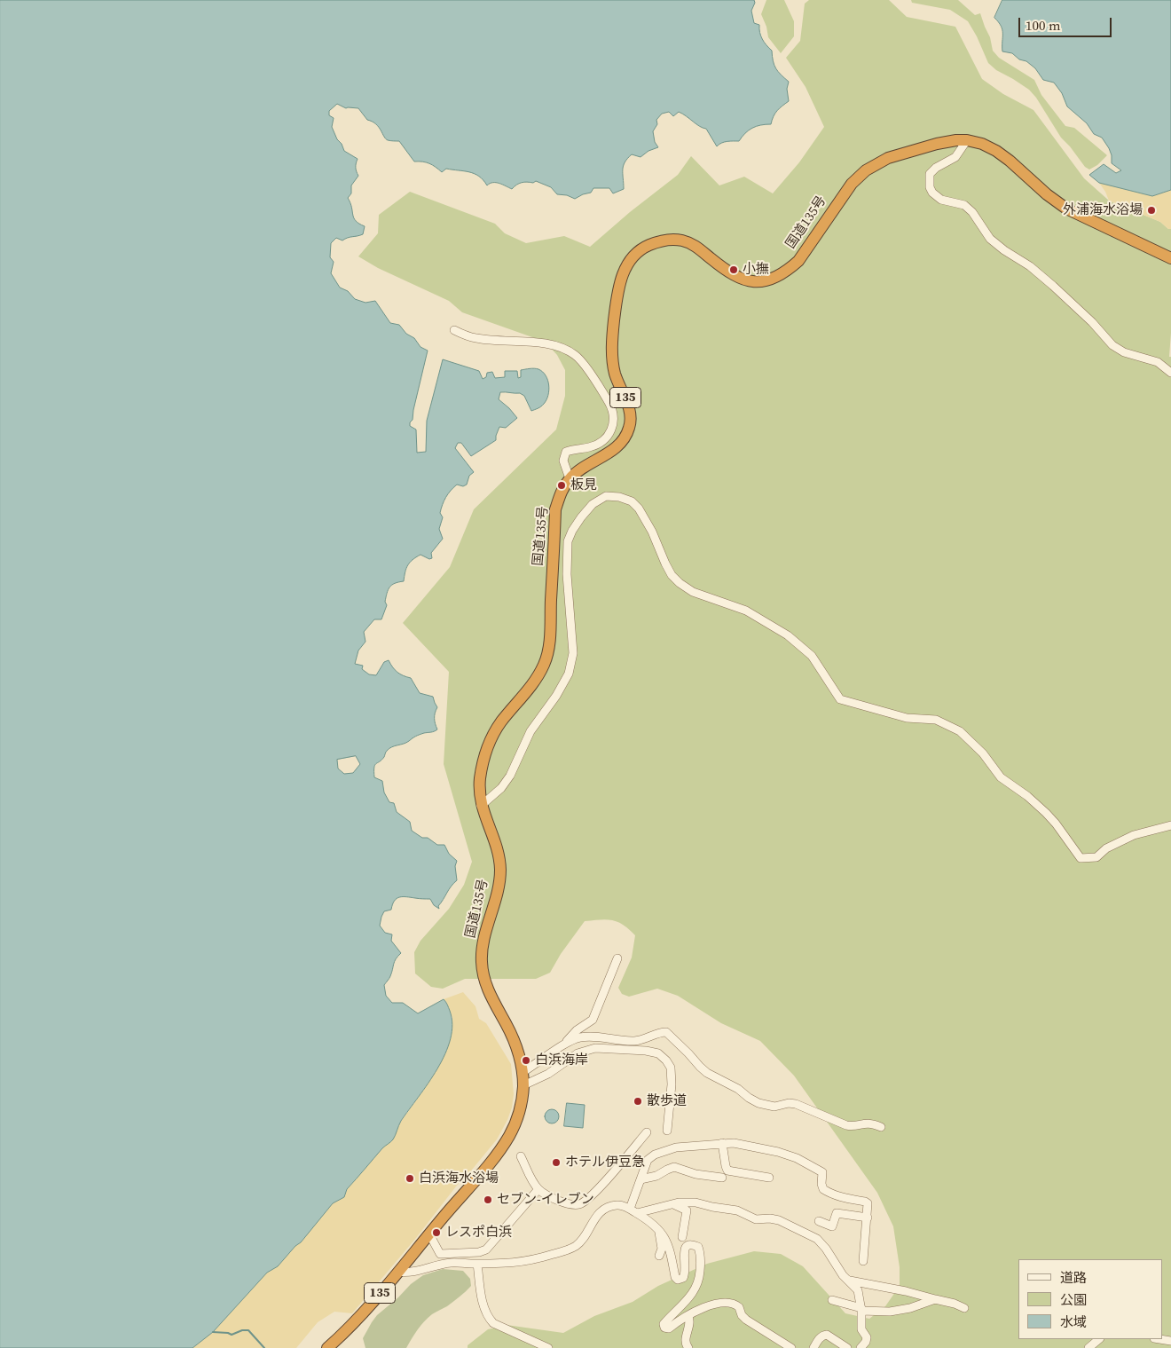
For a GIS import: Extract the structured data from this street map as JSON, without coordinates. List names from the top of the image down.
{
  "streets": {
    "highway": ["国道135号", "135"]
  },
  "places": [
    "外浦海水浴場",
    "小撫",
    "板見",
    "白浜海岸",
    "散歩道",
    "ホテル伊豆急",
    "白浜海水浴場",
    "セブン-イレブン",
    "レスポ白浜"
  ],
  "legend": ["道路", "公園", "水域"],
  "scale_bar": "100 m"
}
